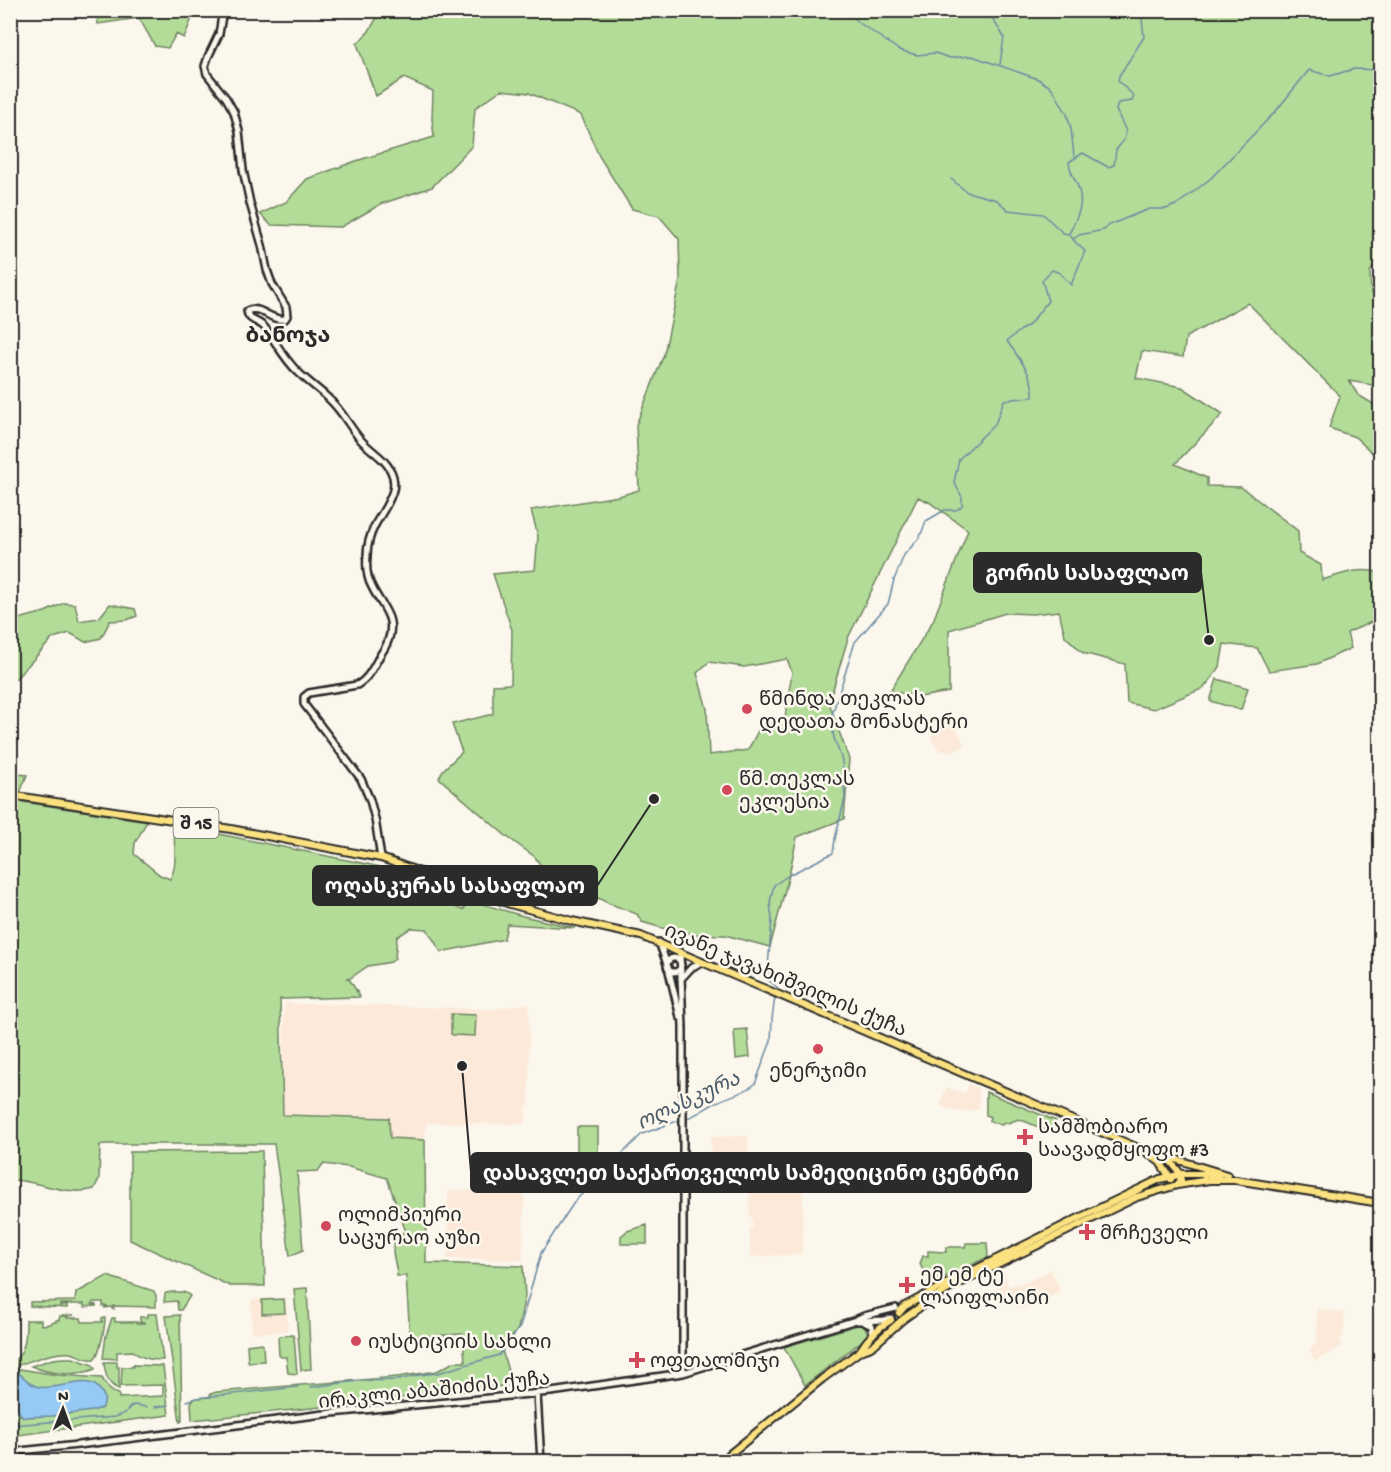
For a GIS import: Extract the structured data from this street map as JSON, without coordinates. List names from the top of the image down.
{
  "streets": {
    "main road": ["შ 15", "ივანე ჯავახიშვილის ქუჩა"],
    "street": ["ირაკლი აბაშიძის ქუჩა"]
  },
  "crossings": [
    ["შ 15", "ივანე ჯავახიშვილის ქუჩა"]
  ],
  "districts": ["ბანოჯა"],
  "water": ["ოღასკურა"],
  "places": {
    "other": [
      "გორის სასაფლაო",
      "წმინდა თეკლას დედათა მონასტერი",
      "წმ.თეკლას ეკლესია",
      "ოღასკურას სასაფლაო",
      "ენერჯიმი",
      "დასავლეთ საქართველოს სამედიცინო ცენტრი",
      "ოლიმპიური საცურაო აუზი",
      "იუსტიციის სახლი"
    ],
    "health": [
      "სამშობიარო საავადმყოფო #3",
      "მრჩეველი",
      "ემ ემ ტე ლაიფლაინი",
      "ოფთალმიჯი"
    ]
  },
  "north": "top"
}
